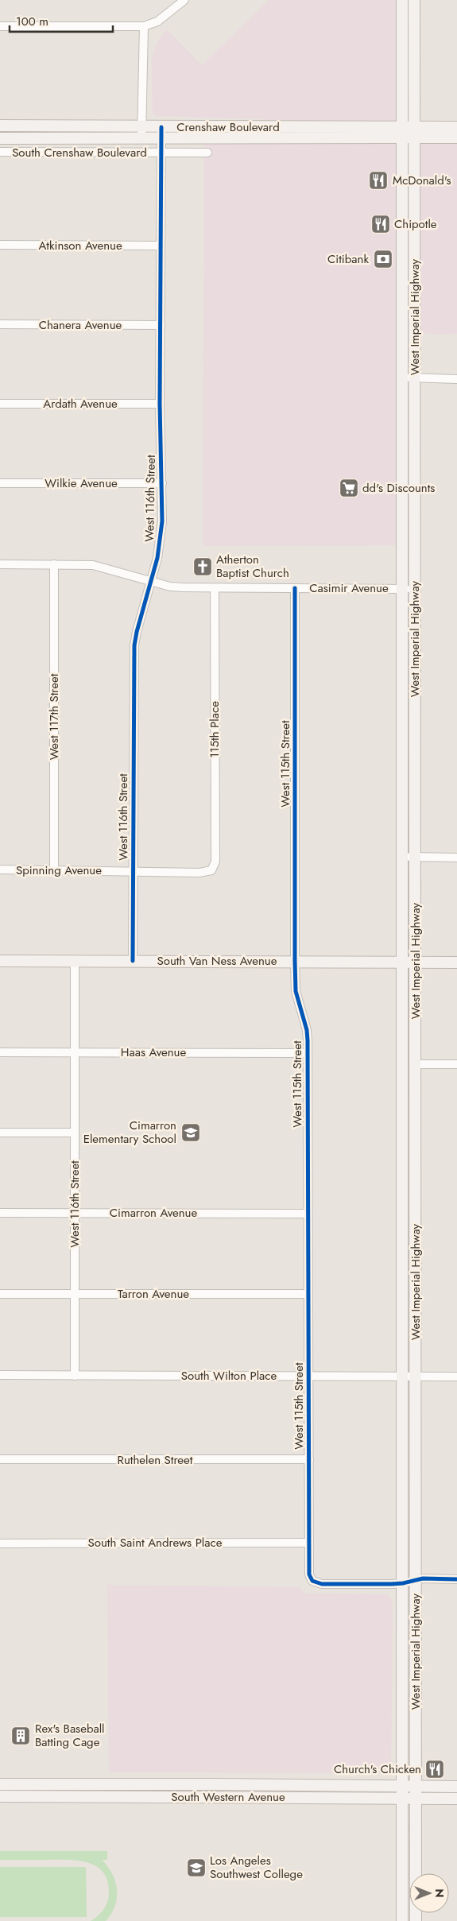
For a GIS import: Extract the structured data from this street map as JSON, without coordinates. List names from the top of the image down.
{
  "streets": {
    "main road": [
      "Crenshaw Boulevard",
      "West Imperial Highway",
      "South Van Ness Avenue",
      "South Western Avenue"
    ],
    "street": [
      "South Crenshaw Boulevard",
      "Atkinson Avenue",
      "Chanera Avenue",
      "Ardath Avenue",
      "Wilkie Avenue",
      "West 116th Street",
      "Casimir Avenue",
      "West 117th Street",
      "115th Place",
      "West 115th Street",
      "Spinning Avenue",
      "Haas Avenue",
      "Cimarron Avenue",
      "Tarron Avenue",
      "South Wilton Place",
      "Ruthelen Street",
      "South Saint Andrews Place"
    ]
  },
  "crossings": [
    ["Crenshaw Boulevard", "West Imperial Highway"],
    ["Crenshaw Boulevard", "West 116th Street"],
    ["South Crenshaw Boulevard", "West 116th Street"],
    ["Atkinson Avenue", "West 116th Street"],
    ["West Imperial Highway", "Casimir Avenue"],
    ["West Imperial Highway", "West 115th Street"],
    ["West Imperial Highway", "South Van Ness Avenue"],
    ["West Imperial Highway", "South Wilton Place"],
    ["West Imperial Highway", "South Western Avenue"],
    ["Chanera Avenue", "West 116th Street"],
    ["Ardath Avenue", "West 116th Street"],
    ["Wilkie Avenue", "West 116th Street"],
    ["West 116th Street", "Casimir Avenue"],
    ["West 116th Street", "Spinning Avenue"],
    ["West 116th Street", "South Van Ness Avenue"],
    ["West 116th Street", "Haas Avenue"],
    ["West 116th Street", "Cimarron Avenue"],
    ["West 116th Street", "Tarron Avenue"],
    ["West 116th Street", "South Wilton Place"],
    ["Casimir Avenue", "West 117th Street"],
    ["Casimir Avenue", "115th Place"],
    ["Casimir Avenue", "West 115th Street"],
    ["West 117th Street", "Spinning Avenue"],
    ["115th Place", "Spinning Avenue"],
    ["West 115th Street", "South Van Ness Avenue"],
    ["West 115th Street", "Haas Avenue"],
    ["West 115th Street", "Cimarron Avenue"],
    ["West 115th Street", "Tarron Avenue"],
    ["West 115th Street", "South Wilton Place"],
    ["West 115th Street", "Ruthelen Street"],
    ["West 115th Street", "South Saint Andrews Place"]
  ],
  "places": {
    "restaurant": ["McDonald's", "Chipotle", "Church's Chicken"],
    "bank": ["Citibank"],
    "supermarket": ["dd's Discounts"],
    "church": ["Atherton Baptist Church"],
    "school or university": ["Cimarron Elementary School", "Los Angeles Southwest College"],
    "building": ["Rex's Baseball Batting Cage"]
  },
  "scale_bar": "100 m",
  "north": "right"
}
